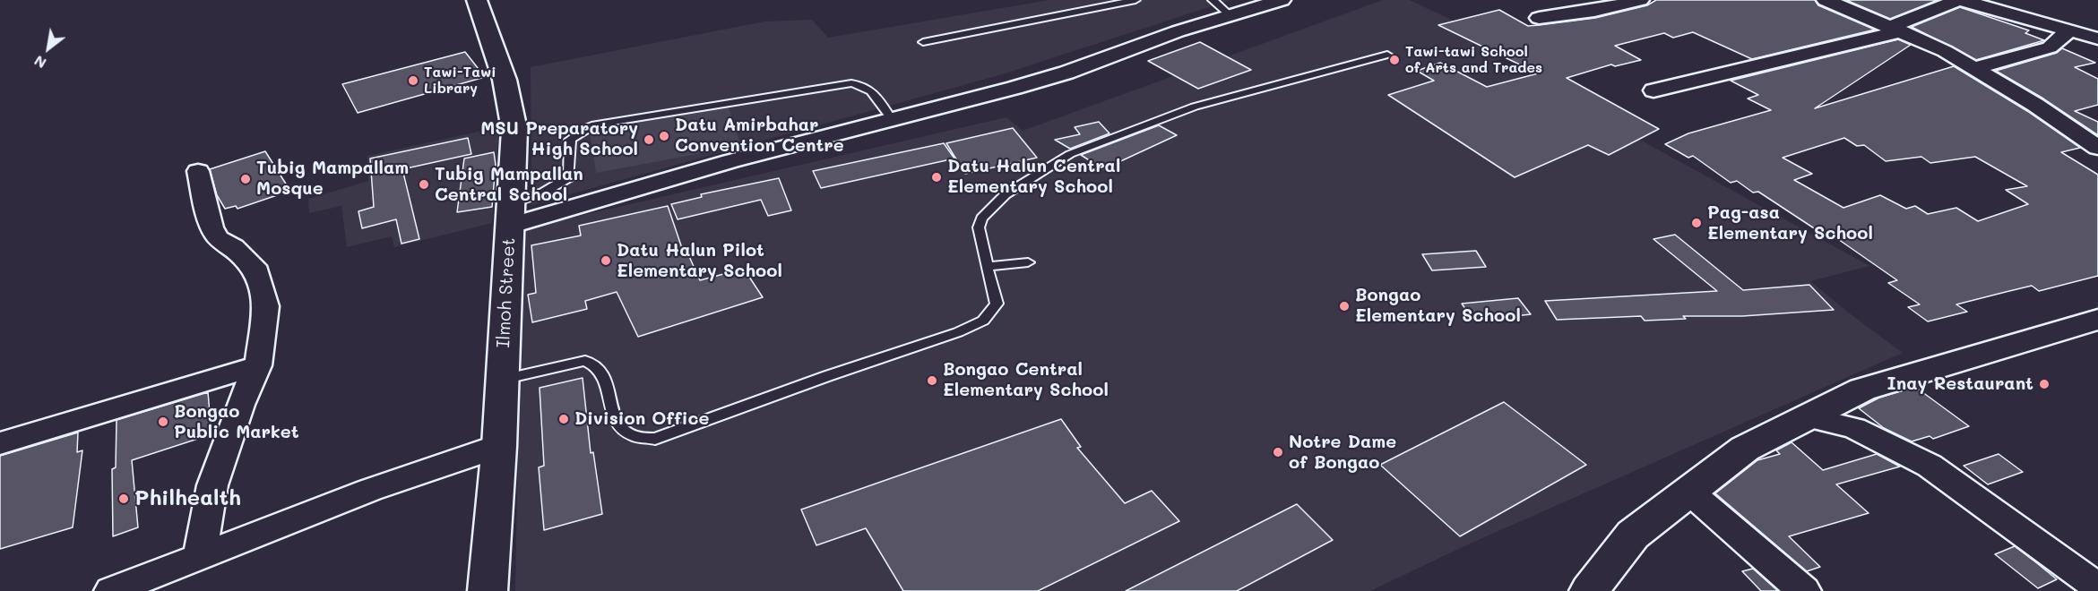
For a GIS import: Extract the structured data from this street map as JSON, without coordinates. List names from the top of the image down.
{
  "streets": {
    "street": ["Ilmoh Street"]
  },
  "places": [
    "Tawi-tawi School of Arts and Trades",
    "Tawi-Tawi Library",
    "Datu Amirbahar Convention Centre",
    "MSU Preparatory High School",
    "Datu Halun Central Elementary School",
    "Tubig Mampallam Mosque",
    "Tubig Mampallan Central School",
    "Pag-asa Elementary School",
    "Datu Halun Pilot Elementary School",
    "Bongao Elementary School",
    "Bongao Central Elementary School",
    "Inay Restaurant",
    "Division Office",
    "Bongao Public Market",
    "Notre Dame of Bongao",
    "Philhealth"
  ],
  "north": "bottom left"
}
